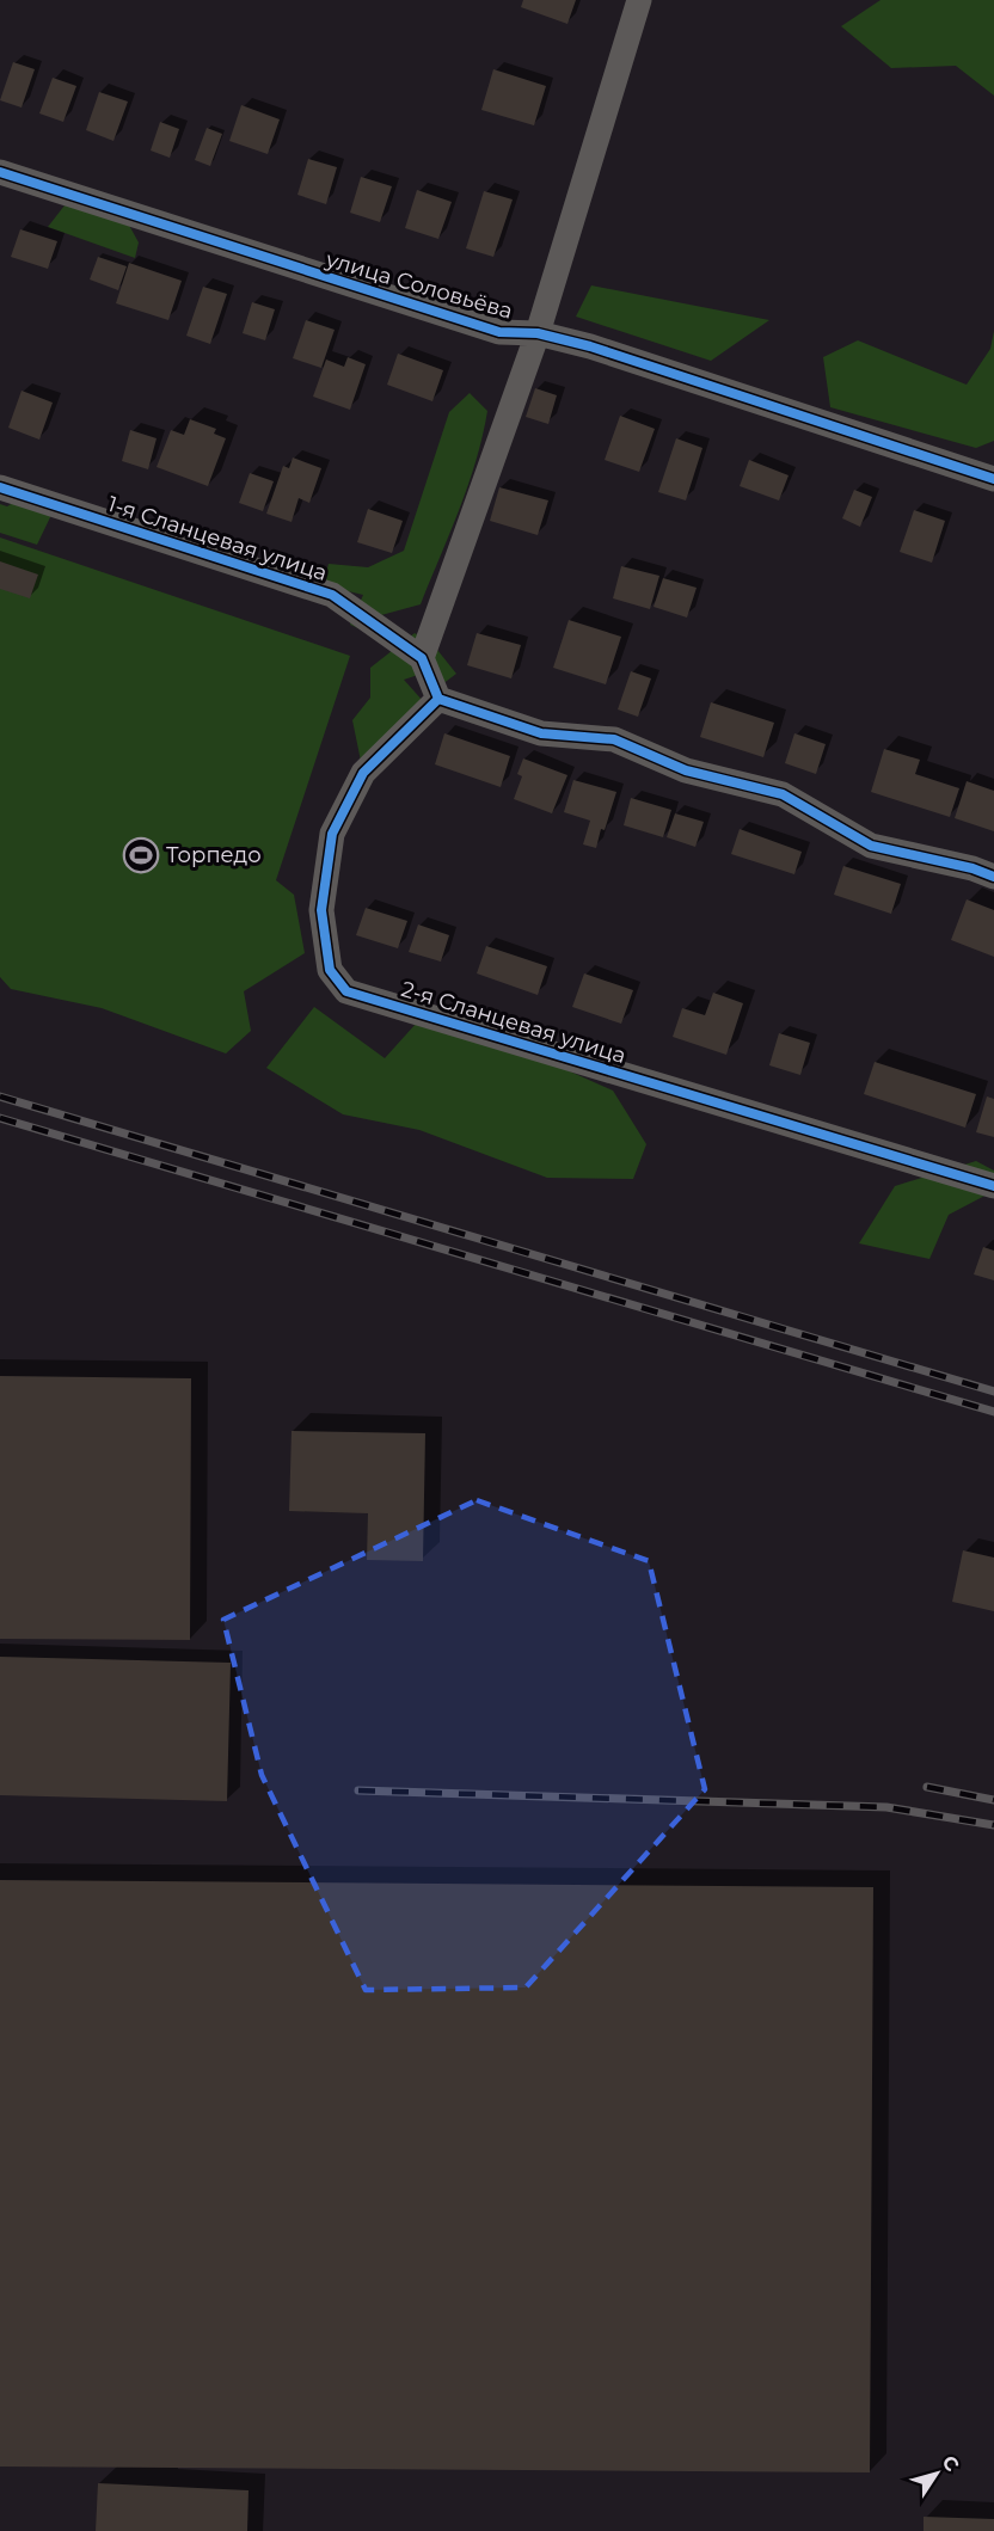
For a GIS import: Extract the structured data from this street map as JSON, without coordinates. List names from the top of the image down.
{
  "streets": {
    "street": ["улица Соловьёва", "1-я Сланцевая улица", "2-я Сланцевая улица"]
  },
  "places": {
    "sports": ["Торпедо"]
  },
  "north": "top right"
}
